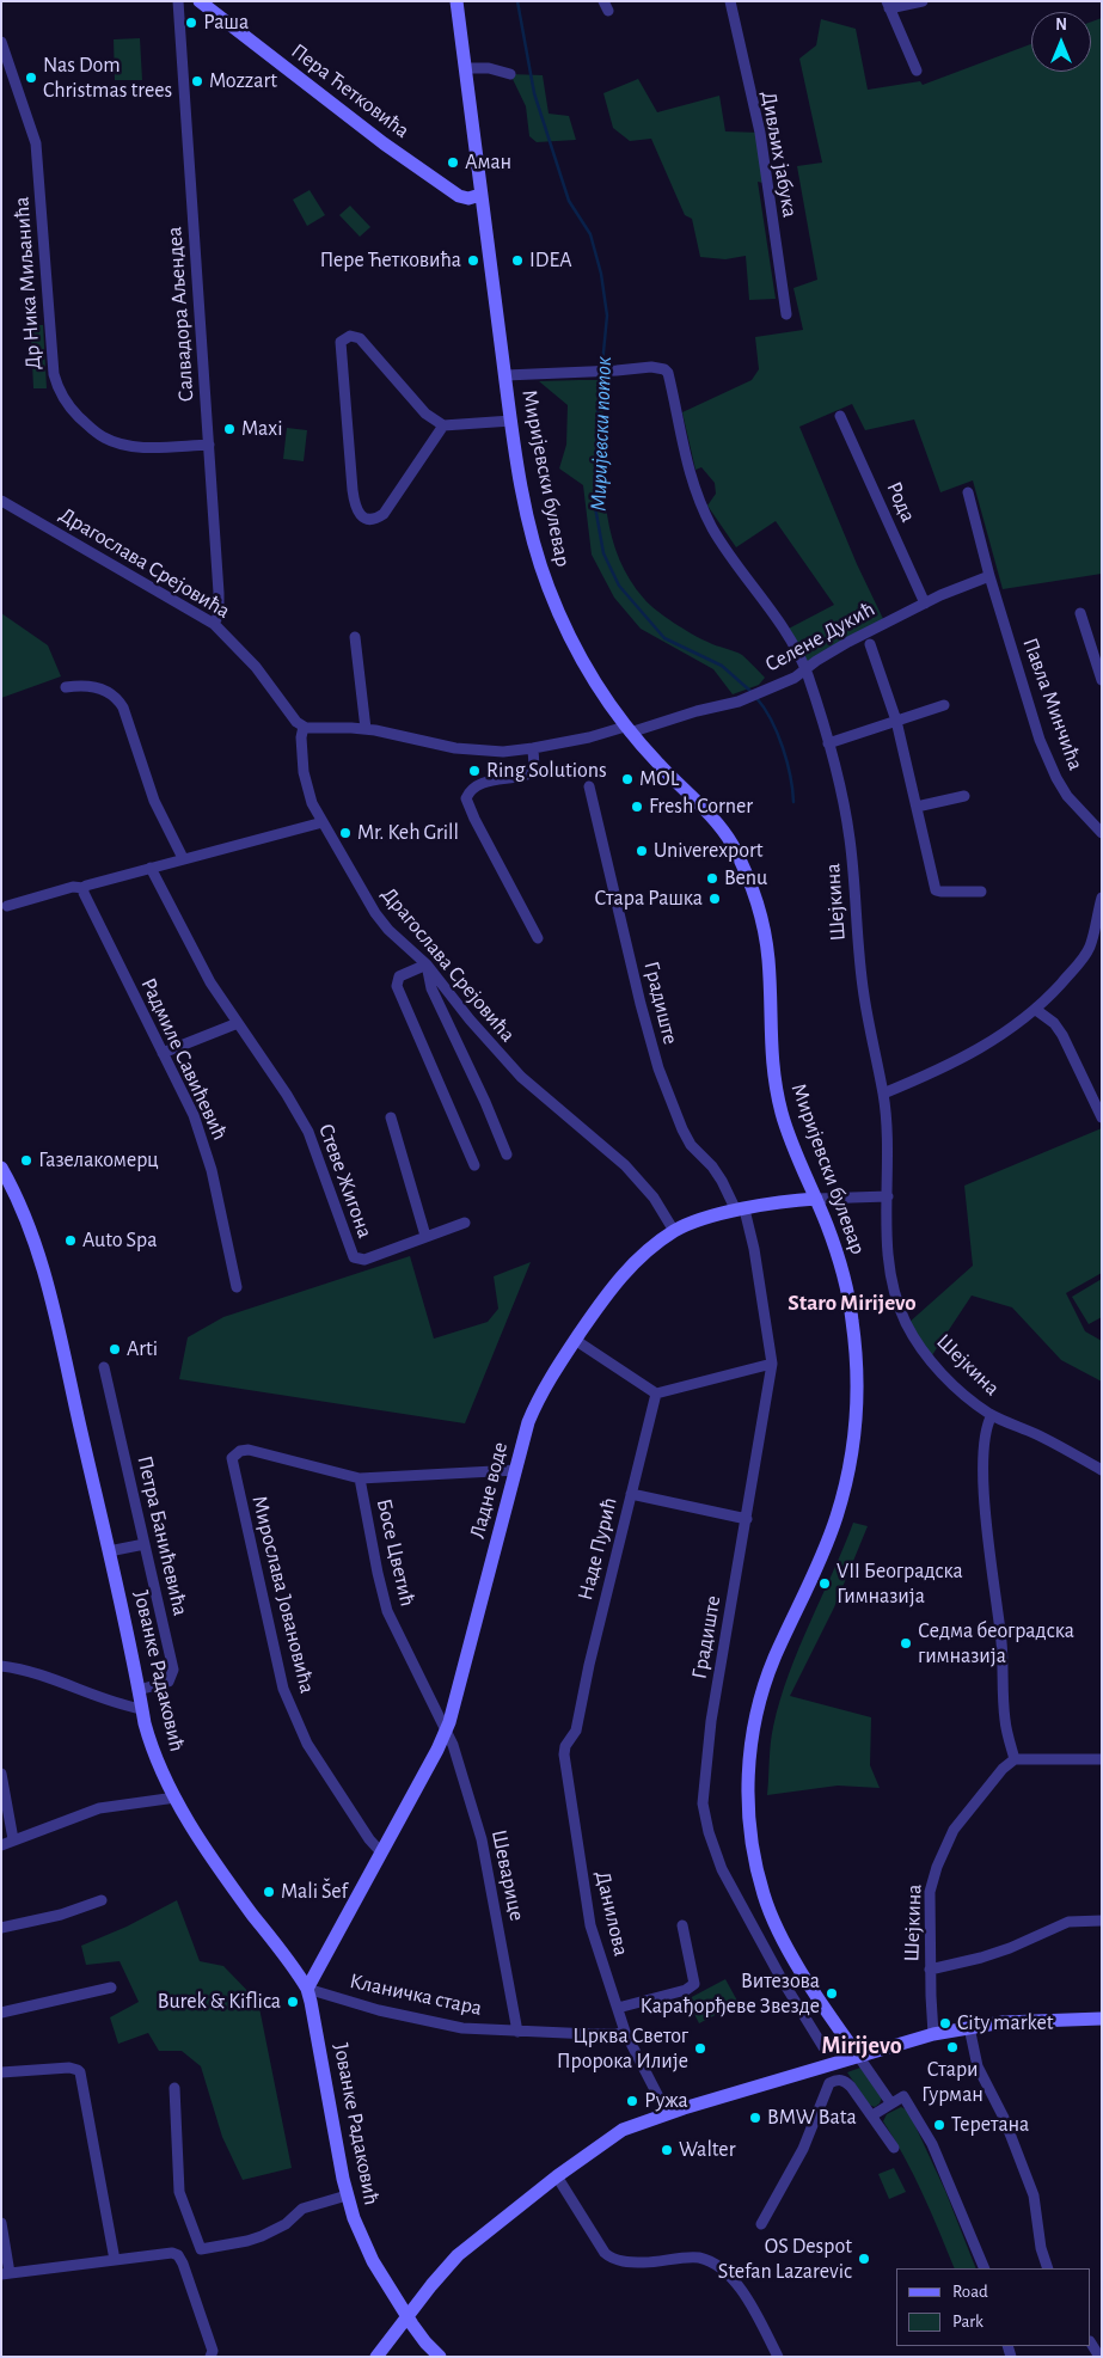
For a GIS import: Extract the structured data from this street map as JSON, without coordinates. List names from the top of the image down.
{
  "streets": {
    "main road": [
      "Пера Ћетковића",
      "Миријевски булевар",
      "Ладне воде",
      "Јованке Радаковић"
    ],
    "street": [
      "Дивљих јабука",
      "Др Ника Миљанића",
      "Салвадора Аљендеа",
      "Рода",
      "Драгослава Срејовића",
      "Селене Дукић",
      "Павла Минчића",
      "Шејкина",
      "Градиште",
      "Радмиле Савићевић",
      "Стеве Жигона",
      "Петра Банићевића",
      "Наде Пурић",
      "Босе Цветић",
      "Мирослава Јовановића",
      "Шеварице",
      "Данилова",
      "Кланичка стара"
    ]
  },
  "crossings": [
    ["Пера Ћетковића", "Миријевски булевар"],
    ["Др Ника Миљанића", "Салвадора Аљендеа"],
    ["Салвадора Аљендеа", "Драгослава Срејовића"],
    ["Миријевски булевар", "Селене Дукић"],
    ["Миријевски булевар", "Шејкина"],
    ["Миријевски булевар", "Ладне воде"],
    ["Рода", "Селене Дукић"],
    ["Драгослава Срејовића", "Селене Дукић"],
    ["Драгослава Срејовића", "Ладне воде"],
    ["Селене Дукић", "Павла Минчића"],
    ["Селене Дукић", "Шејкина"],
    ["Шејкина", "Ладне воде"],
    ["Градиште", "Ладне воде"],
    ["Ладне воде", "Босе Цветић"],
    ["Ладне воде", "Мирослава Јовановића"],
    ["Ладне воде", "Јованке Радаковић"],
    ["Ладне воде", "Шеварице"],
    ["Ладне воде", "Кланичка стара"],
    ["Петра Банићевића", "Јованке Радаковић"],
    ["Наде Пурић", "Данилова"],
    ["Босе Цветић", "Мирослава Јовановића"],
    ["Босе Цветић", "Шеварице"],
    ["Јованке Радаковић", "Кланичка стара"],
    ["Шеварице", "Кланичка стара"],
    ["Данилова", "Кланичка стара"]
  ],
  "districts": ["Staro Mirijevo", "Mirijevo"],
  "water": ["Миријевски поток"],
  "places": [
    "Раша",
    "Nas Dom Christmas trees",
    "Mozzart",
    "Аман",
    "Пере Ћетковића",
    "IDEA",
    "Maxi",
    "Ring Solutions",
    "MOL",
    "Fresh Corner",
    "Mr. Keh Grill",
    "Univerexport",
    "Benu",
    "Стара Рашка",
    "Газелакомерц",
    "Auto Spa",
    "Arti",
    "VII Београдска Гимназија",
    "Седма београдска гимназија",
    "Mali Šef",
    "Витезова Карађорђеве Звезде",
    "Burek & Kiflica",
    "City market",
    "Стари Гурман",
    "Црква Светог Пророка Илије",
    "Ружа",
    "BMW Bata",
    "Теретана",
    "Walter",
    "OS Despot Stefan Lazarevic"
  ],
  "legend": ["Road", "Park"],
  "north": "top"
}
